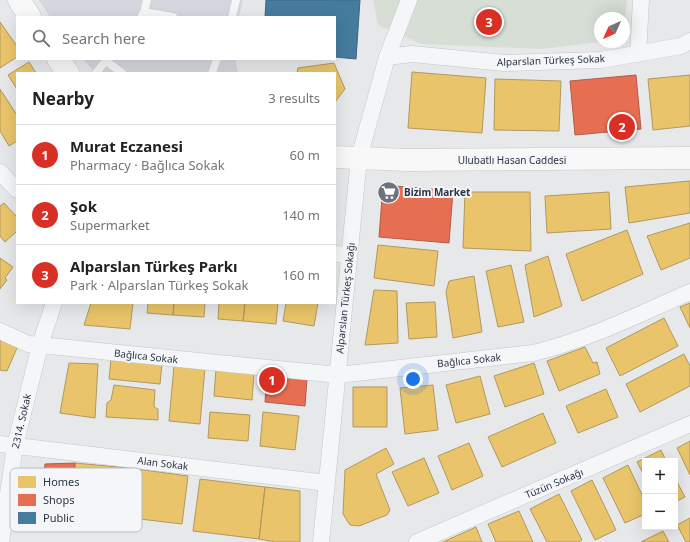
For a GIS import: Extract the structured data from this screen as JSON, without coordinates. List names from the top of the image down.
{
  "streets": {
    "street": [
      "Alparslan Türkeş Sokak",
      "Ulubatlı Hasan Caddesi",
      "Alparslan Türkeş Sokağı",
      "Bağlıca Sokak",
      "2314. Sokak",
      "Alan Sokak",
      "Tüzün Sokağı"
    ]
  },
  "crossings": [
    ["Alparslan Türkeş Sokak", "Alparslan Türkeş Sokağı"],
    ["Ulubatlı Hasan Caddesi", "Alparslan Türkeş Sokağı"],
    ["Alparslan Türkeş Sokağı", "Bağlıca Sokak"],
    ["Alparslan Türkeş Sokağı", "Alan Sokak"],
    ["Bağlıca Sokak", "2314. Sokak"],
    ["2314. Sokak", "Alan Sokak"]
  ],
  "places": {
    "supermarket": ["Bizim Market"]
  },
  "legend": ["Homes", "Shops", "Public"],
  "north": "bottom left",
  "page": {
    "pins": ["3", "2", "1"],
    "search": "Search here",
    "heading": ["Nearby", "3 results"],
    "list": [
      {
        "mark": "1",
        "name": "Murat Eczanesi",
        "note": "Pharmacy · Bağlıca Sokak",
        "value": "60 m"
      },
      {
        "mark": "2",
        "name": "Şok",
        "note": "Supermarket",
        "value": "140 m"
      },
      {
        "mark": "3",
        "name": "Alparslan Türkeş Parkı",
        "note": "Park · Alparslan Türkeş Sokak",
        "value": "160 m"
      }
    ],
    "map_buttons": ["+", "−"]
  }
}
